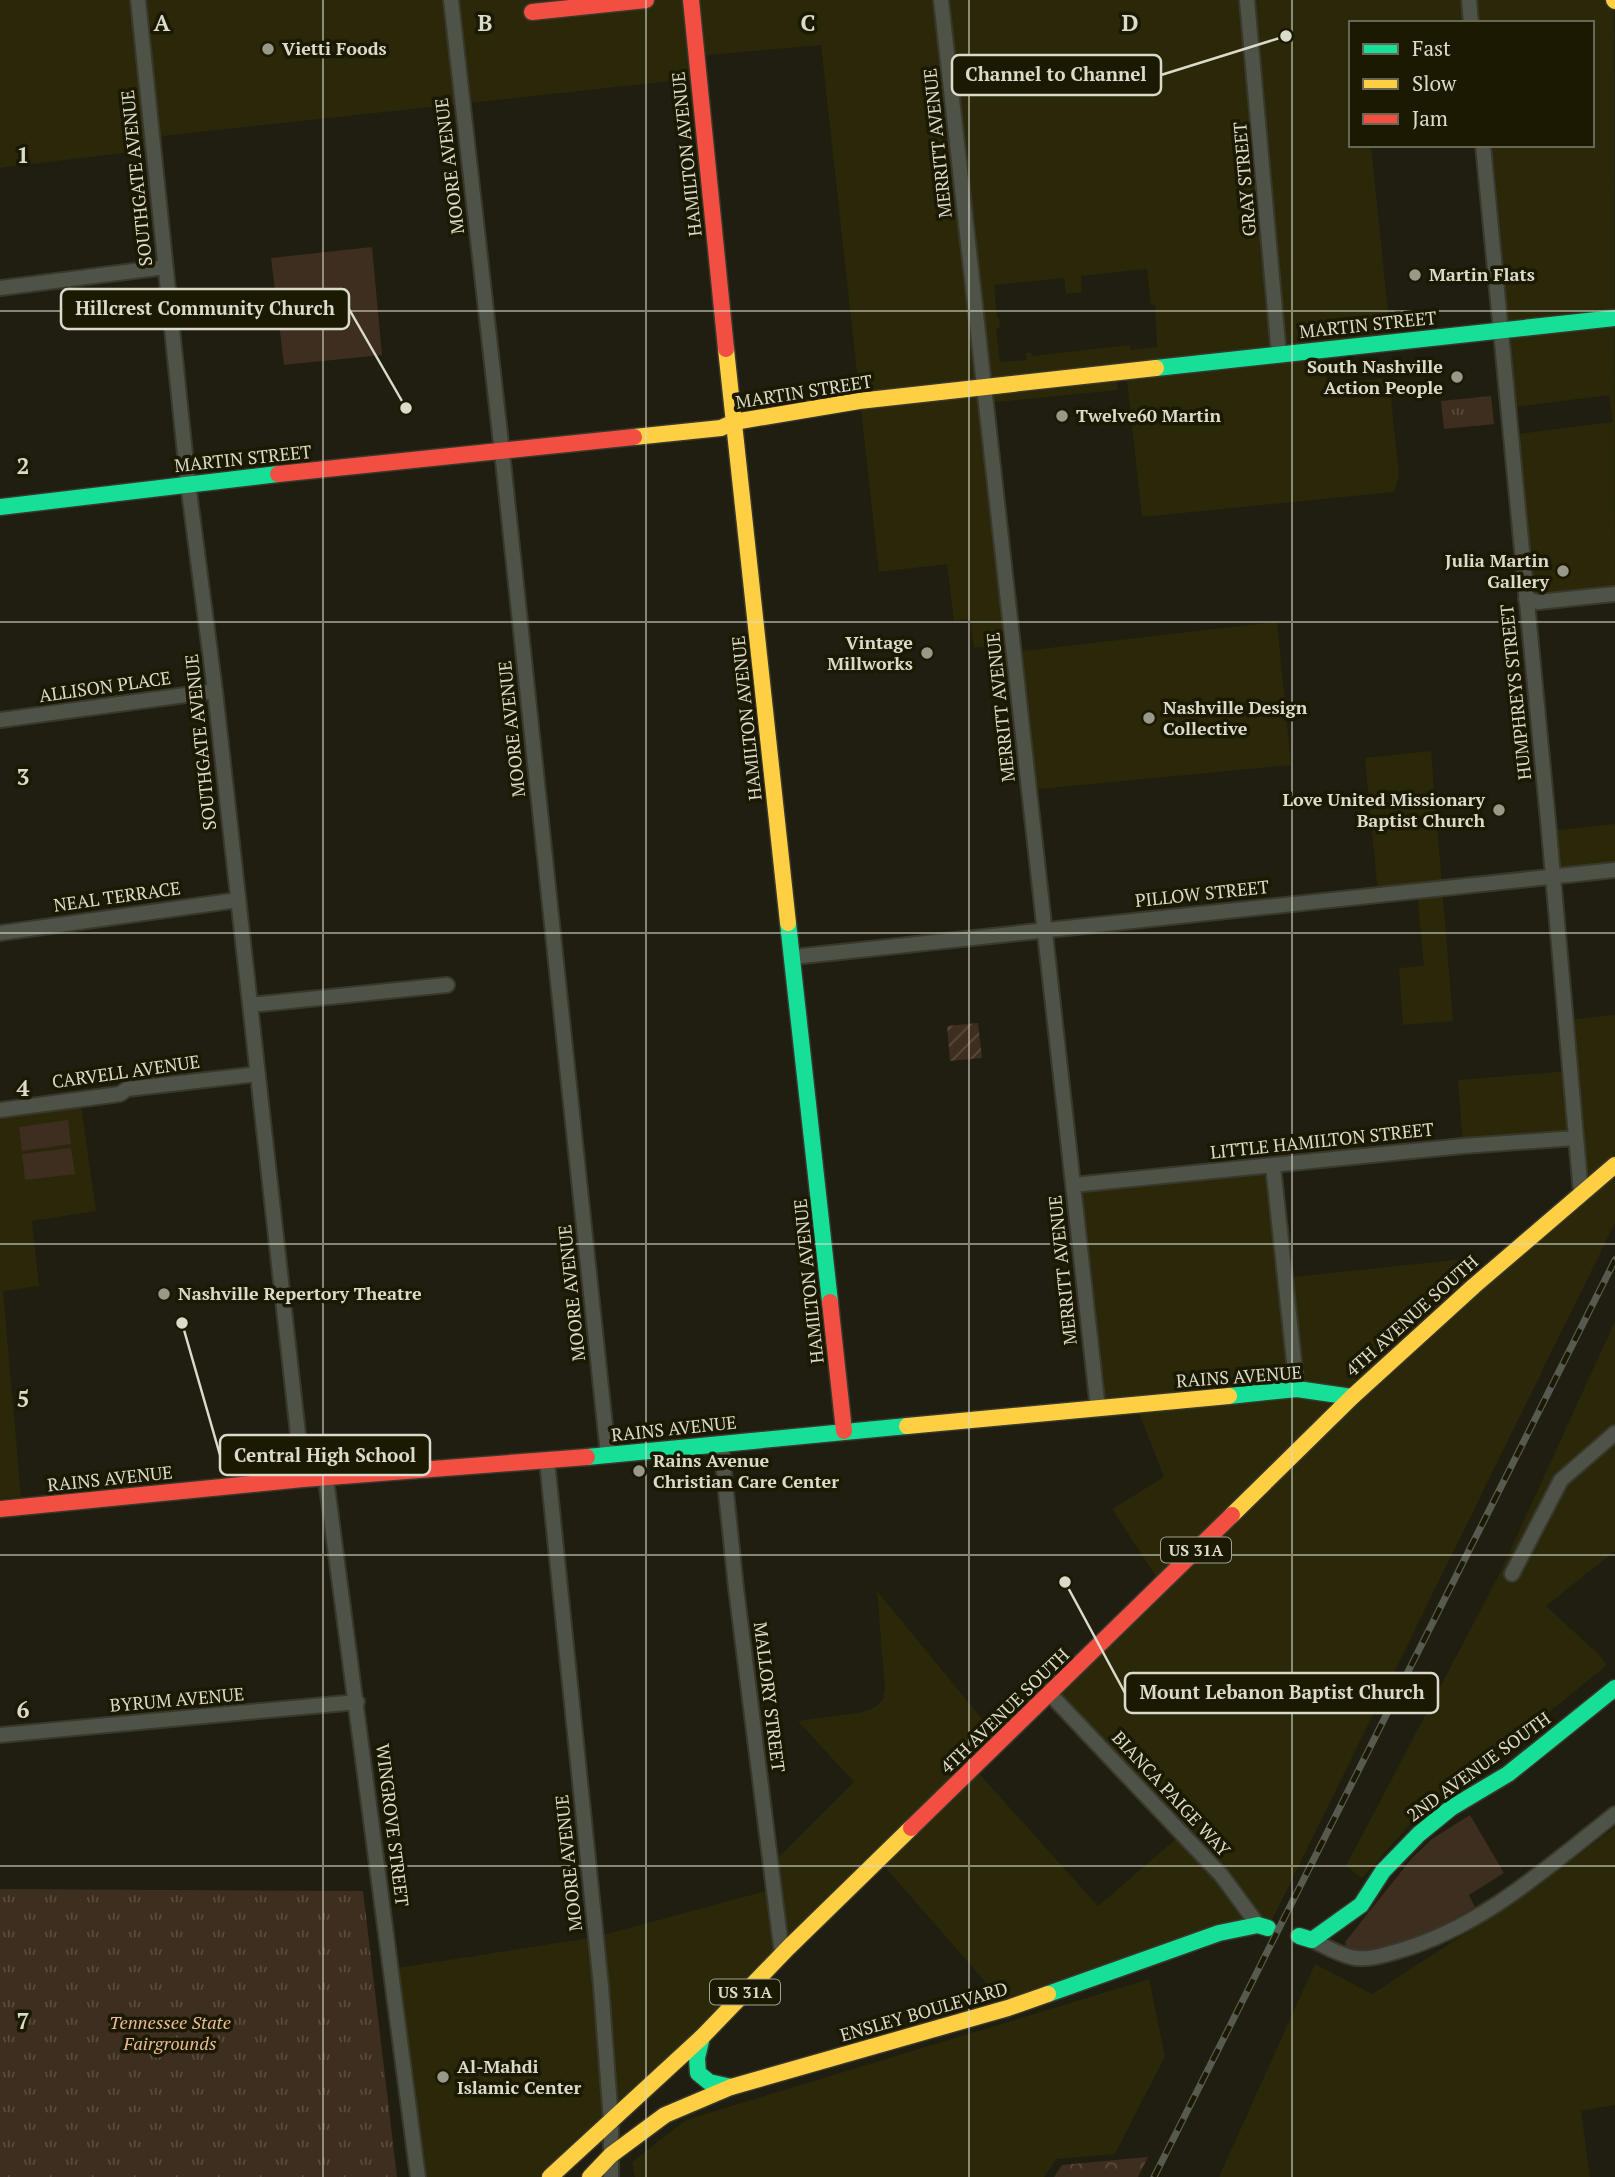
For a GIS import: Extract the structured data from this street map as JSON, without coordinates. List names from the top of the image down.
{
  "streets": {
    "street": [
      "MERRITT AVENUE",
      "HAMILTON AVENUE",
      "MOORE AVENUE",
      "SOUTHGATE AVENUE",
      "GRAY STREET",
      "MARTIN STREET",
      "ALLISON PLACE",
      "HUMPHREYS STREET",
      "PILLOW STREET",
      "NEAL TERRACE",
      "CARVELL AVENUE",
      "LITTLE HAMILTON STREET",
      "4TH AVENUE SOUTH",
      "RAINS AVENUE",
      "US 31A",
      "MALLORY STREET",
      "BYRUM AVENUE",
      "2ND AVENUE SOUTH",
      "BIANCA PAIGE WAY",
      "WINGROVE STREET",
      "ENSLEY BOULEVARD"
    ]
  },
  "crossings": [
    ["MERRITT AVENUE", "MARTIN STREET"],
    ["MERRITT AVENUE", "PILLOW STREET"],
    ["MERRITT AVENUE", "LITTLE HAMILTON STREET"],
    ["MERRITT AVENUE", "RAINS AVENUE"],
    ["HAMILTON AVENUE", "MARTIN STREET"],
    ["HAMILTON AVENUE", "PILLOW STREET"],
    ["HAMILTON AVENUE", "RAINS AVENUE"],
    ["MOORE AVENUE", "MARTIN STREET"],
    ["MOORE AVENUE", "4TH AVENUE SOUTH"],
    ["MOORE AVENUE", "RAINS AVENUE"],
    ["MOORE AVENUE", "ENSLEY BOULEVARD"],
    ["SOUTHGATE AVENUE", "MARTIN STREET"],
    ["SOUTHGATE AVENUE", "ALLISON PLACE"],
    ["SOUTHGATE AVENUE", "NEAL TERRACE"],
    ["SOUTHGATE AVENUE", "CARVELL AVENUE"],
    ["SOUTHGATE AVENUE", "RAINS AVENUE"],
    ["GRAY STREET", "MARTIN STREET"],
    ["MARTIN STREET", "HUMPHREYS STREET"],
    ["HUMPHREYS STREET", "PILLOW STREET"],
    ["HUMPHREYS STREET", "LITTLE HAMILTON STREET"],
    ["HUMPHREYS STREET", "4TH AVENUE SOUTH"],
    ["4TH AVENUE SOUTH", "RAINS AVENUE"],
    ["4TH AVENUE SOUTH", "MALLORY STREET"],
    ["4TH AVENUE SOUTH", "BIANCA PAIGE WAY"],
    ["RAINS AVENUE", "MALLORY STREET"],
    ["RAINS AVENUE", "WINGROVE STREET"],
    ["BYRUM AVENUE", "WINGROVE STREET"],
    ["BIANCA PAIGE WAY", "ENSLEY BOULEVARD"]
  ],
  "parks": ["Tennessee State Fairgrounds"],
  "places": [
    "Channel to Channel",
    "Vietti Foods",
    "Martin Flats",
    "South Nashville Action People",
    "Hillcrest Community Church",
    "Twelve60 Martin",
    "Julia Martin Gallery",
    "Vintage Millworks",
    "Nashville Design Collective",
    "Love United Missionary Baptist Church",
    "Nashville Repertory Theatre",
    "Central High School",
    "Rains Avenue Christian Care Center",
    "Mount Lebanon Baptist Church",
    "Al-Mahdi Islamic Center"
  ],
  "legend": ["Fast", "Slow", "Jam"],
  "grid": {
    "columns": [
      "A",
      "B",
      "C",
      "D"
    ],
    "rows": [
      "1",
      "2",
      "3",
      "4",
      "5",
      "6",
      "7"
    ]
  }
}
